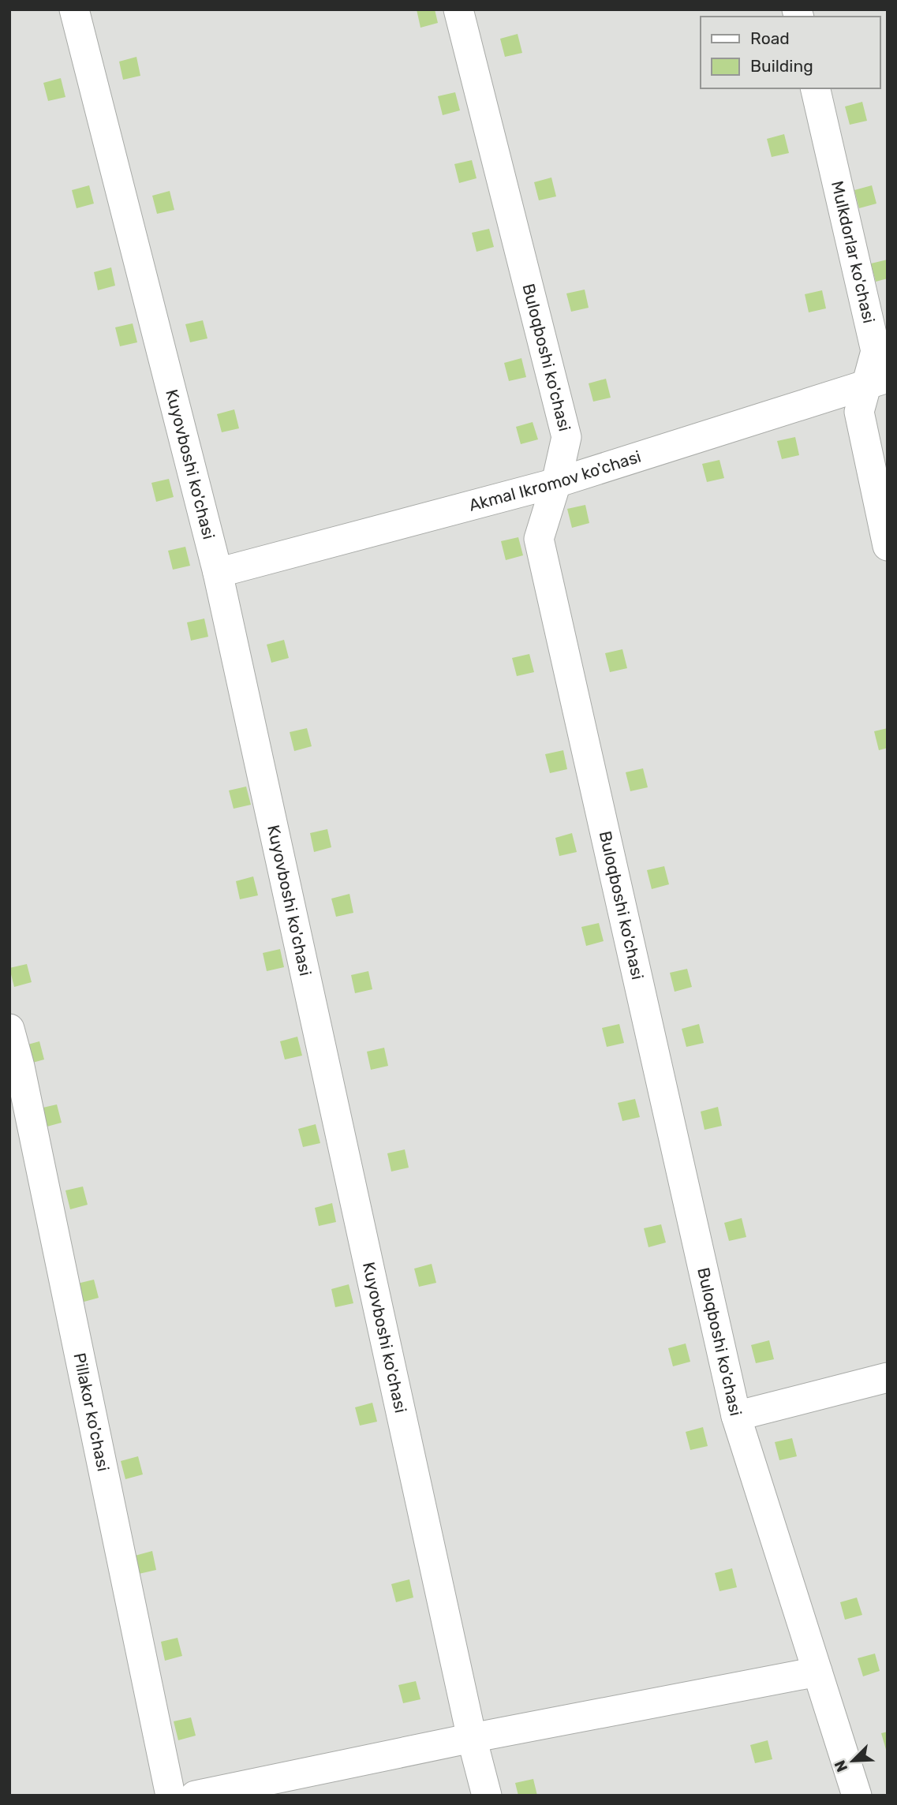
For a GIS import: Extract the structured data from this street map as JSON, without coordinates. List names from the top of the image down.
{
  "streets": {
    "street": [
      "Mulkdorlar ko'chasi",
      "Buloqboshi ko'chasi",
      "Kuyovboshi ko'chasi",
      "Akmal Ikromov ko'chasi",
      "Pillakor ko'chasi"
    ]
  },
  "crossings": [
    ["Mulkdorlar ko'chasi", "Akmal Ikromov ko'chasi"],
    ["Buloqboshi ko'chasi", "Akmal Ikromov ko'chasi"],
    ["Kuyovboshi ko'chasi", "Akmal Ikromov ko'chasi"]
  ],
  "legend": ["Road", "Building"],
  "north": "bottom left"
}
